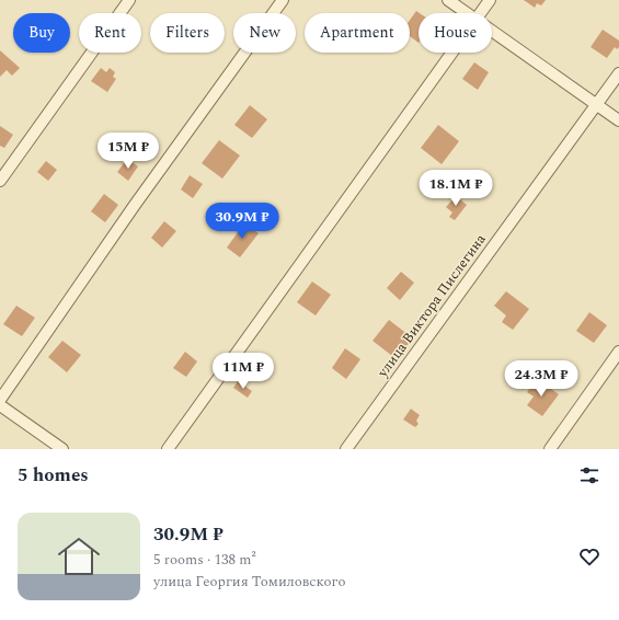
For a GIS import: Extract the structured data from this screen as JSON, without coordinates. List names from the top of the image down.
{
  "streets": {
    "street": ["улица Виктора Пислегина"]
  },
  "page": {
    "chip": [
      "Buy",
      "Rent",
      "Filters",
      "New",
      "Apartment",
      "House"
    ],
    "price": [
      "15M ₽",
      "18.1M ₽",
      "30.9M ₽",
      "11M ₽",
      "24.3M ₽"
    ],
    "heading": "5 homes",
    "list": [
      {
        "name": "30.9M ₽",
        "note": "5 rooms · 138 m² · улица Георгия Томиловского"
      }
    ]
  }
}
